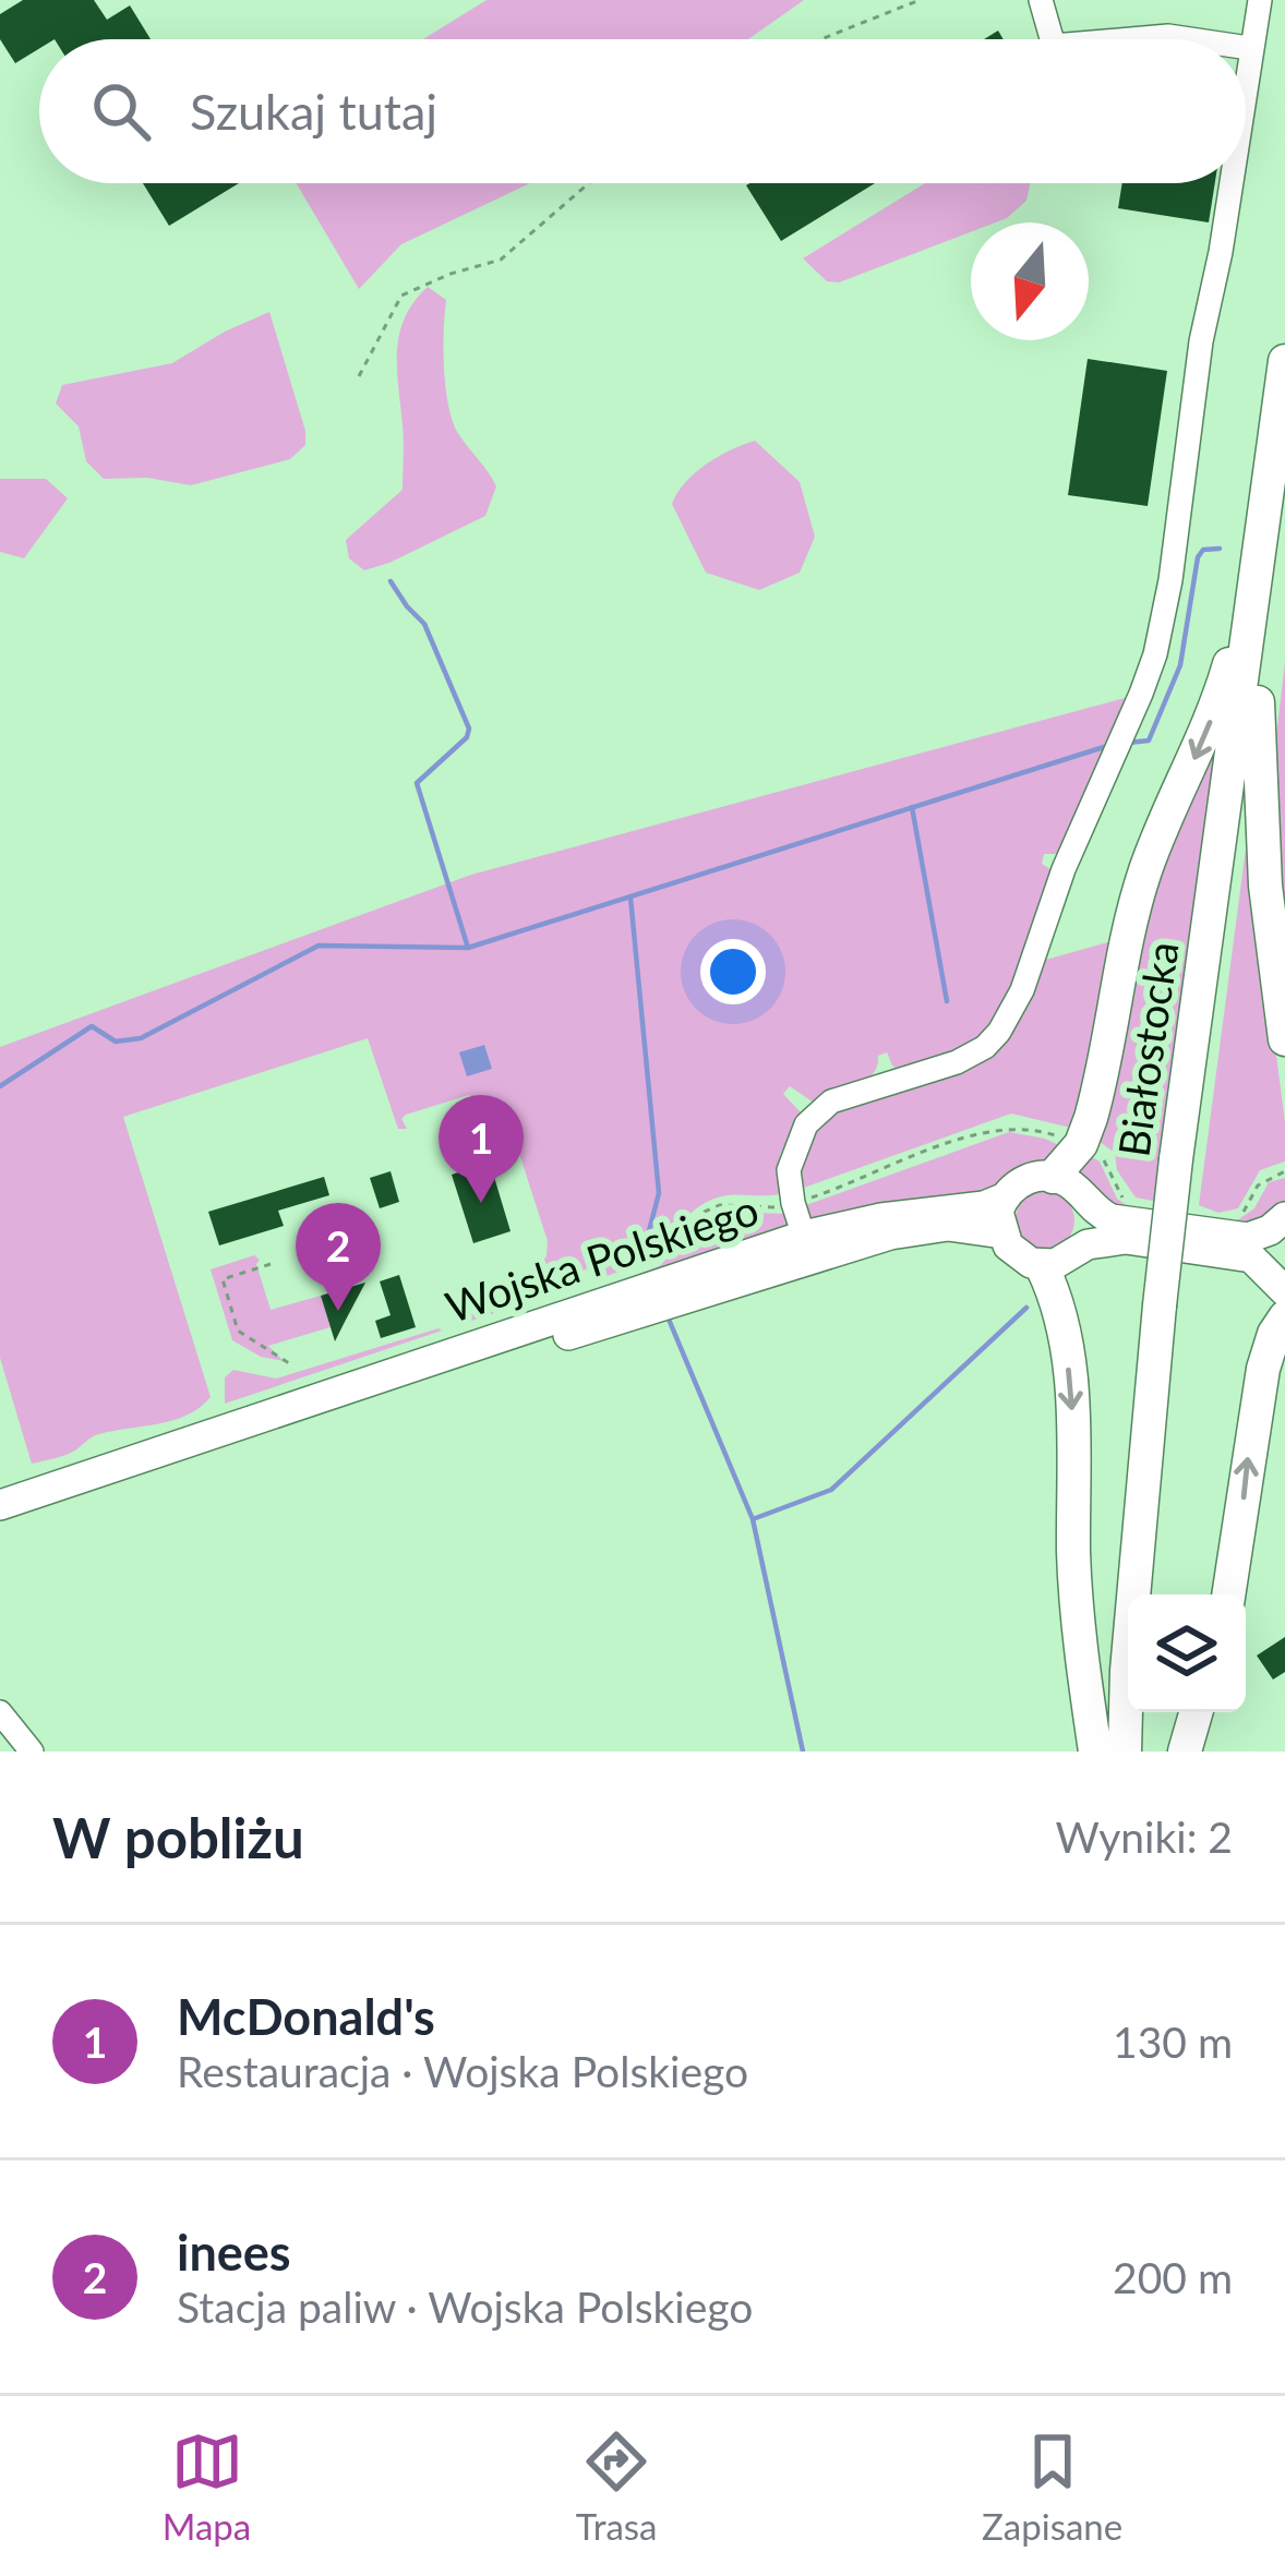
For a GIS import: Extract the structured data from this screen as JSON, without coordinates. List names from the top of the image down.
{
  "streets": {
    "highway": ["Białostocka"],
    "main road": ["Wojska Polskiego"]
  },
  "north": "bottom",
  "page": {
    "search": "Szukaj tutaj",
    "pins": ["1", "2"],
    "heading": ["W pobliżu", "Wyniki: 2"],
    "list": [
      {
        "mark": "1",
        "name": "McDonald's",
        "note": "Restauracja · Wojska Polskiego",
        "value": "130 m"
      },
      {
        "mark": "2",
        "name": "inees",
        "note": "Stacja paliw · Wojska Polskiego",
        "value": "200 m"
      }
    ],
    "nav": ["Mapa", "Trasa", "Zapisane"]
  }
}
